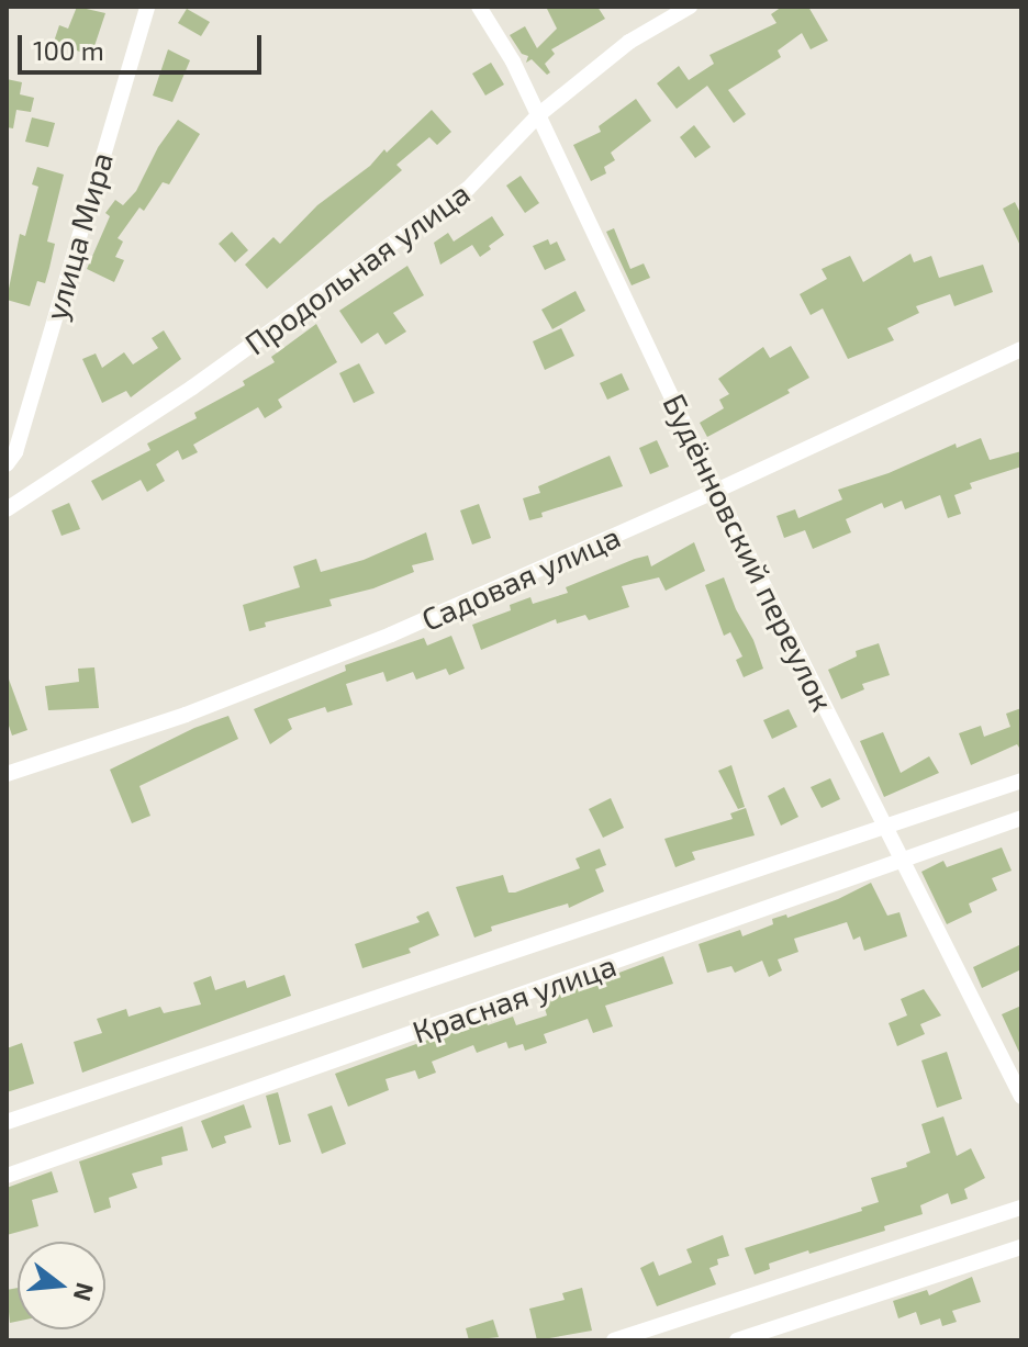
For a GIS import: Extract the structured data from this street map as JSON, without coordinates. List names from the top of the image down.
{
  "streets": {
    "street": [
      "улица Мира",
      "Продольная улица",
      "Будённовский переулок",
      "Садовая улица",
      "Красная улица"
    ]
  },
  "crossings": [
    ["Продольная улица", "Будённовский переулок"],
    ["Будённовский переулок", "Садовая улица"],
    ["Будённовский переулок", "Красная улица"]
  ],
  "scale_bar": "100 m",
  "north": "right"
}
